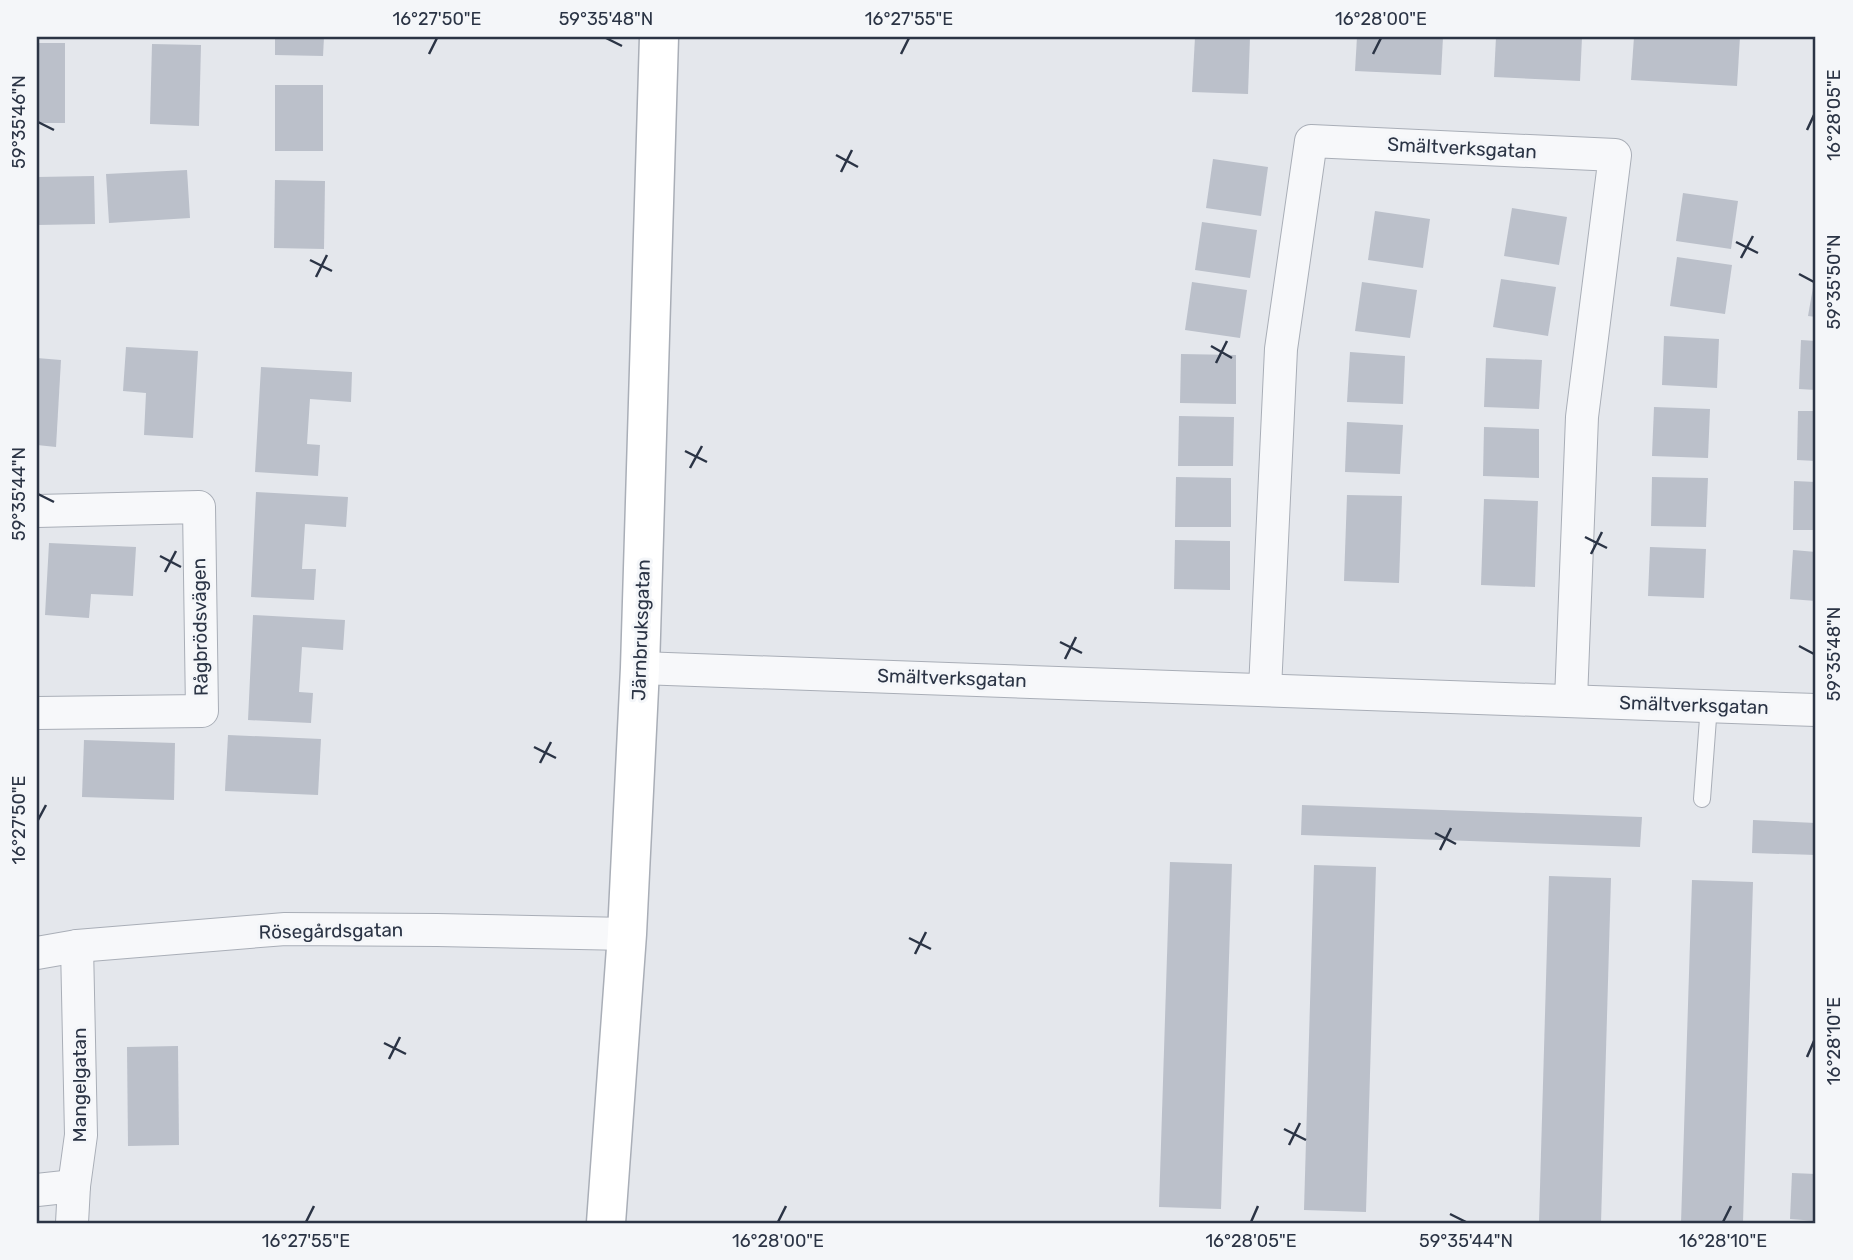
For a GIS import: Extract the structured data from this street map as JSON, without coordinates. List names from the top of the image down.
{
  "streets": {
    "street": [
      "Smältverksgatan",
      "Rågbrödsvägen",
      "Järnbruksgatan",
      "Rösegårdsgatan",
      "Mangelgatan"
    ]
  },
  "crossings": [
    ["Smältverksgatan", "Järnbruksgatan"],
    ["Järnbruksgatan", "Rösegårdsgatan"],
    ["Rösegårdsgatan", "Mangelgatan"]
  ],
  "coordinates": [
    "16°27'50\"E",
    "59°35'48\"N",
    "16°27'55\"E",
    "16°28'00\"E",
    "16°28'05\"E",
    "59°35'46\"N",
    "59°35'50\"N",
    "59°35'44\"N",
    "16°28'10\"E"
  ]
}
